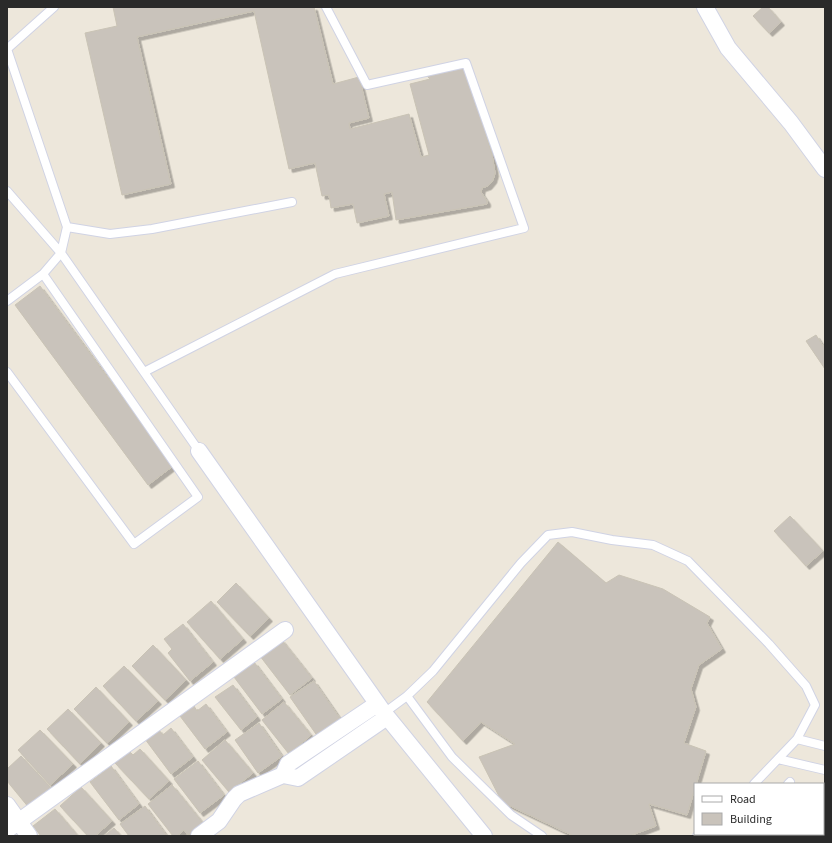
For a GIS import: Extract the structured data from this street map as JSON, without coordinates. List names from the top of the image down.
{
  "legend": ["Road", "Building"]
}
